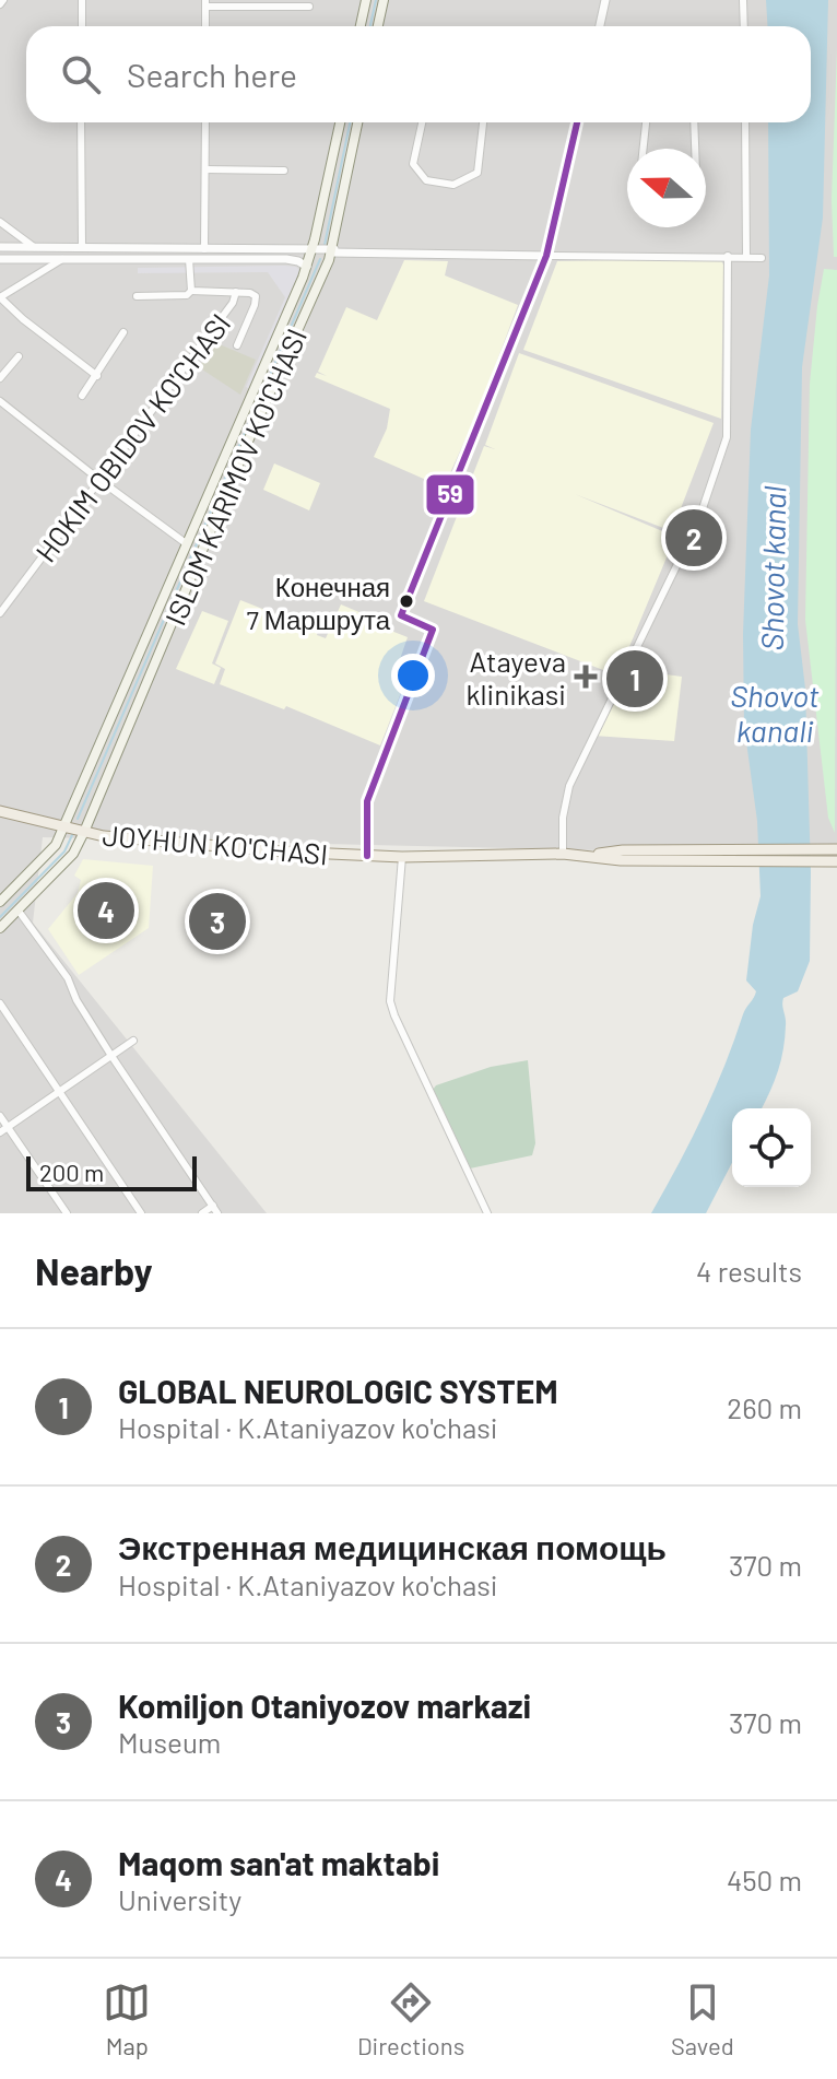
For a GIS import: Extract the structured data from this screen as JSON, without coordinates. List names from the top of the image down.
{
  "streets": {
    "main road": ["ISLOM KARIMOV KO'CHASI", "JOYHUN KO'CHASI"],
    "street": ["HOKIM OBIDOV KO'CHASI"]
  },
  "crossings": [
    ["ISLOM KARIMOV KO'CHASI", "JOYHUN KO'CHASI"]
  ],
  "water": ["Shovot kanal", "Shovot kanali"],
  "places": {
    "other": ["Конечная 7 Маршрута"],
    "health": ["Atayeva klinikasi"]
  },
  "lines": ["transit line 59"],
  "scale_bar": "200 m",
  "north": "left",
  "page": {
    "search": "Search here",
    "pins": [
      "2",
      "1",
      "4",
      "3"
    ],
    "scale": "200 m",
    "heading": ["Nearby", "4 results"],
    "list": [
      {
        "mark": "1",
        "name": "GLOBAL NEUROLOGIC SYSTEM",
        "note": "Hospital · K.Ataniyazov ko'chasi",
        "value": "260 m"
      },
      {
        "mark": "2",
        "name": "Экстренная медицинская помощь",
        "note": "Hospital · K.Ataniyazov ko'chasi",
        "value": "370 m"
      },
      {
        "mark": "3",
        "name": "Komiljon Otaniyozov markazi",
        "note": "Museum",
        "value": "370 m"
      },
      {
        "mark": "4",
        "name": "Maqom san'at maktabi",
        "note": "University",
        "value": "450 m"
      }
    ],
    "nav": ["Map", "Directions", "Saved"]
  }
}
